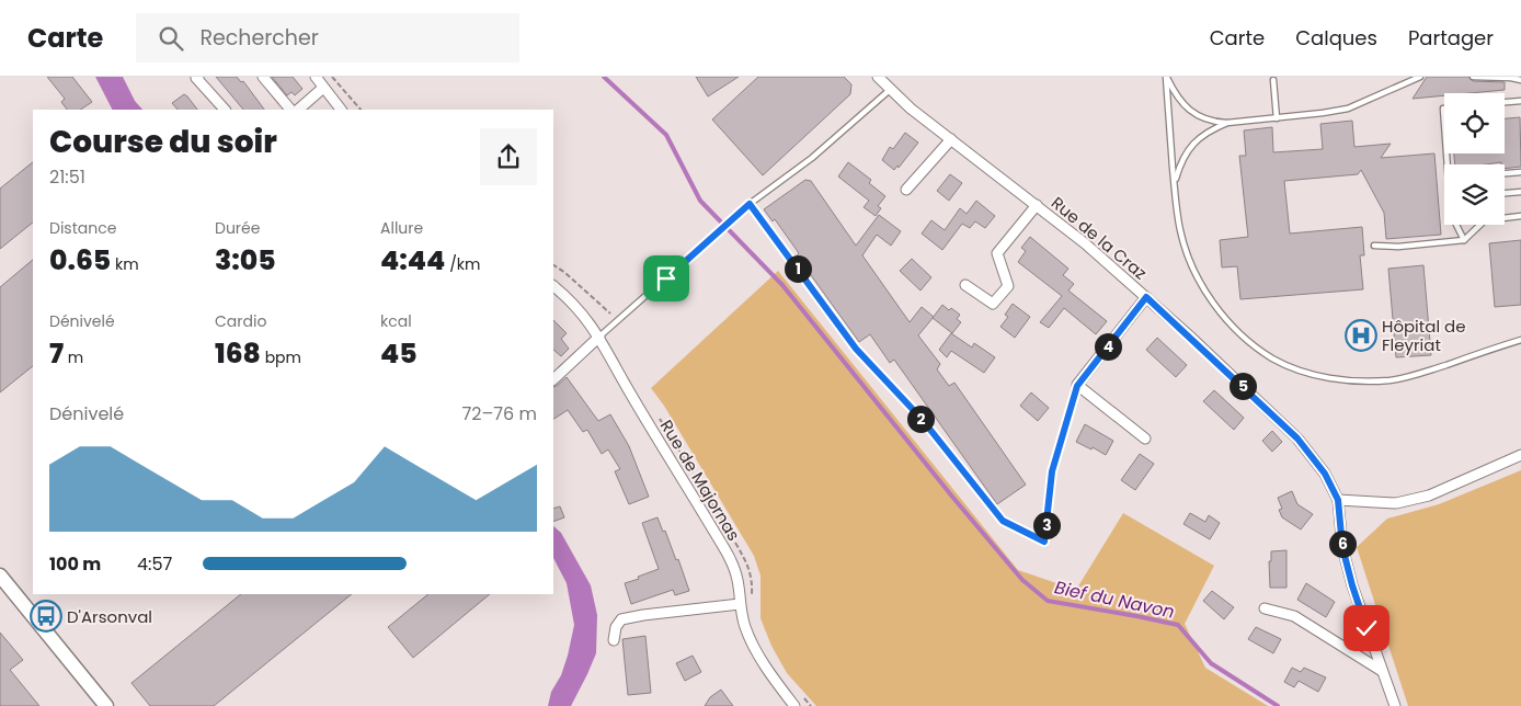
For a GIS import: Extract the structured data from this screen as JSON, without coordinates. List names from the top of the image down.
{
  "streets": {
    "street": ["Rue de la Craz", "Rue de Majornas"]
  },
  "water": ["Bief du Navon"],
  "places": {
    "hospital": ["Hôpital de Fleyriat"],
    "bus stop": ["D'Arsonval"]
  },
  "page": {
    "header": "Carte",
    "search": "Rechercher",
    "nav": ["Carte", "Calques", "Partager"],
    "heading": ["Course du soir", "21:51"],
    "stats": [
      ["Distance", "0.65 km"],
      ["Durée", "3:05"],
      ["Allure", "4:44 /km"],
      ["Dénivelé", "7 m"],
      ["Cardio", "168 bpm"],
      ["kcal", "45"]
    ],
    "pins": [
      "1",
      "4",
      "5",
      "2",
      "3",
      "6"
    ],
    "chart": ["Dénivelé", "72–76 m"],
    "list": [
      {
        "name": "100 m",
        "note": "4:57"
      }
    ]
  }
}
